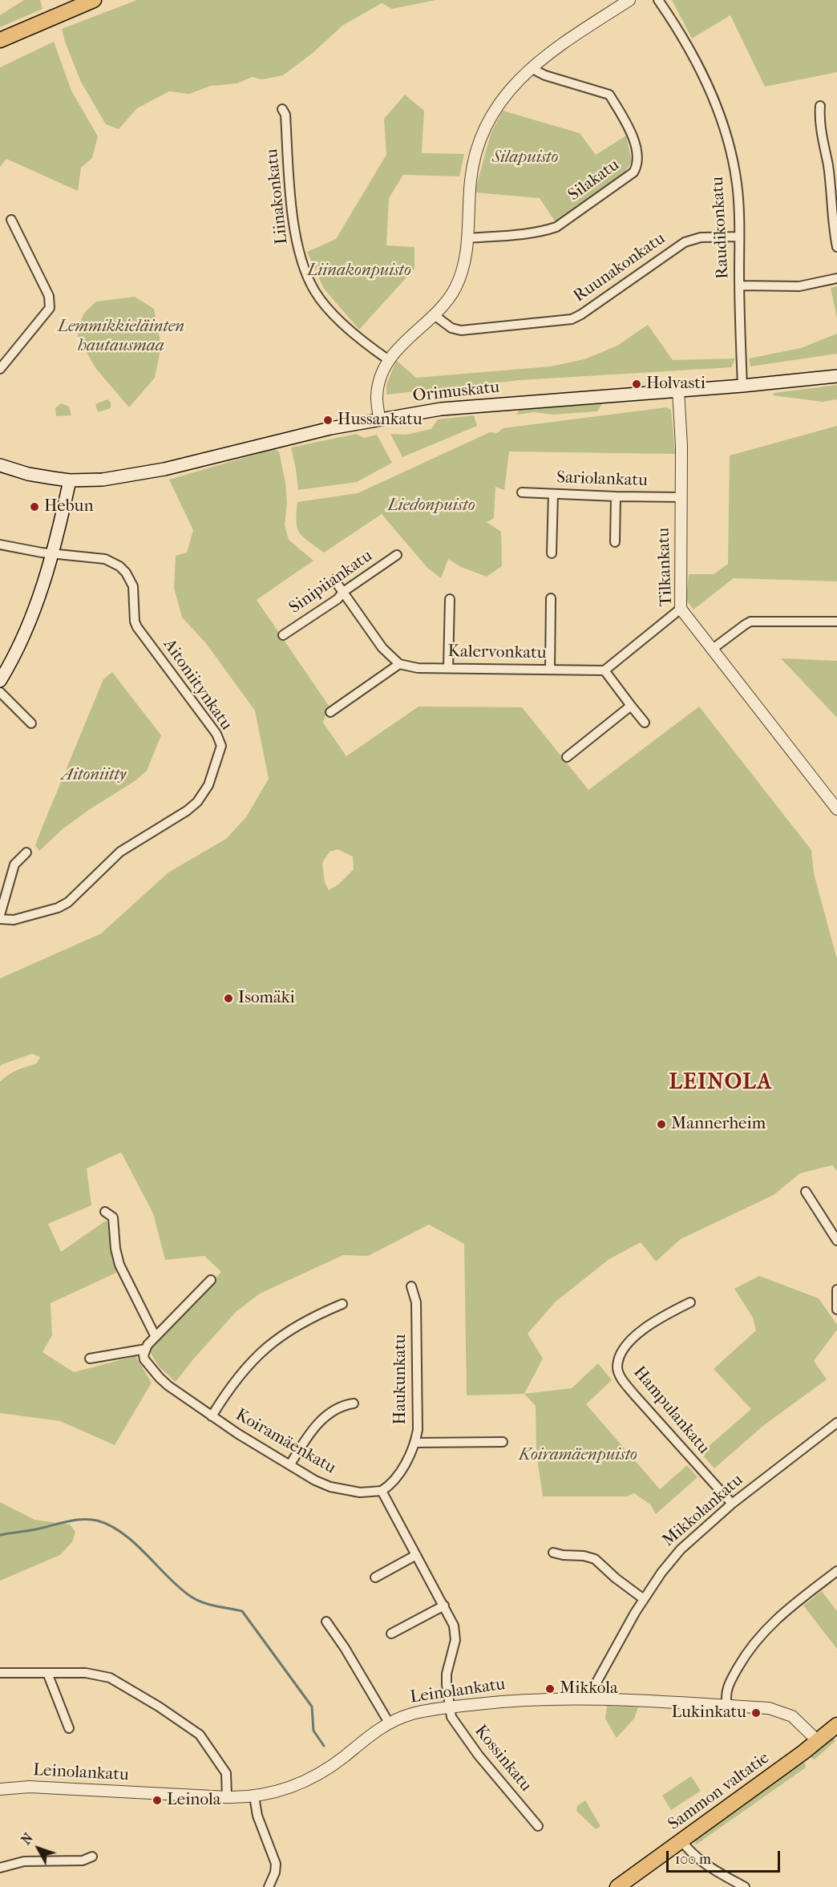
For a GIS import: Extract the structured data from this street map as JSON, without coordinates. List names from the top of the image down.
{
  "streets": {
    "main road": ["Orimuskatu", "Sammon valtatie"],
    "street": [
      "Silakatu",
      "Liinakonkatu",
      "Raudikonkatu",
      "Ruunakonkatu",
      "Sariolankatu",
      "Tilkankatu",
      "Sinipiiankatu",
      "Kalervonkatu",
      "Aitoniitynkatu",
      "Haukunkatu",
      "Hampulankatu",
      "Koiramäenkatu",
      "Mikkolankatu",
      "Leinolankatu",
      "Kossinkatu"
    ]
  },
  "crossings": [
    ["Raudikonkatu", "Ruunakonkatu"],
    ["Raudikonkatu", "Orimuskatu"],
    ["Orimuskatu", "Tilkankatu"],
    ["Sariolankatu", "Tilkankatu"],
    ["Haukunkatu", "Koiramäenkatu"],
    ["Hampulankatu", "Mikkolankatu"],
    ["Mikkolankatu", "Leinolankatu"],
    ["Leinolankatu", "Kossinkatu"],
    ["Leinolankatu", "Sammon valtatie"]
  ],
  "districts": ["LEINOLA"],
  "parks": [
    "Silapuisto",
    "Liinakonpuisto",
    "Lemmikkieläinten hautausmaa",
    "Liedonpuisto",
    "Aitoniitty",
    "Koiramäenpuisto"
  ],
  "places": [
    "Holvasti",
    "Hussankatu",
    "Hebun",
    "Isomäki",
    "Mannerheim",
    "Mikkola",
    "Lukinkatu",
    "Leinola"
  ],
  "scale_bar": "100 m",
  "north": "top left"
}
